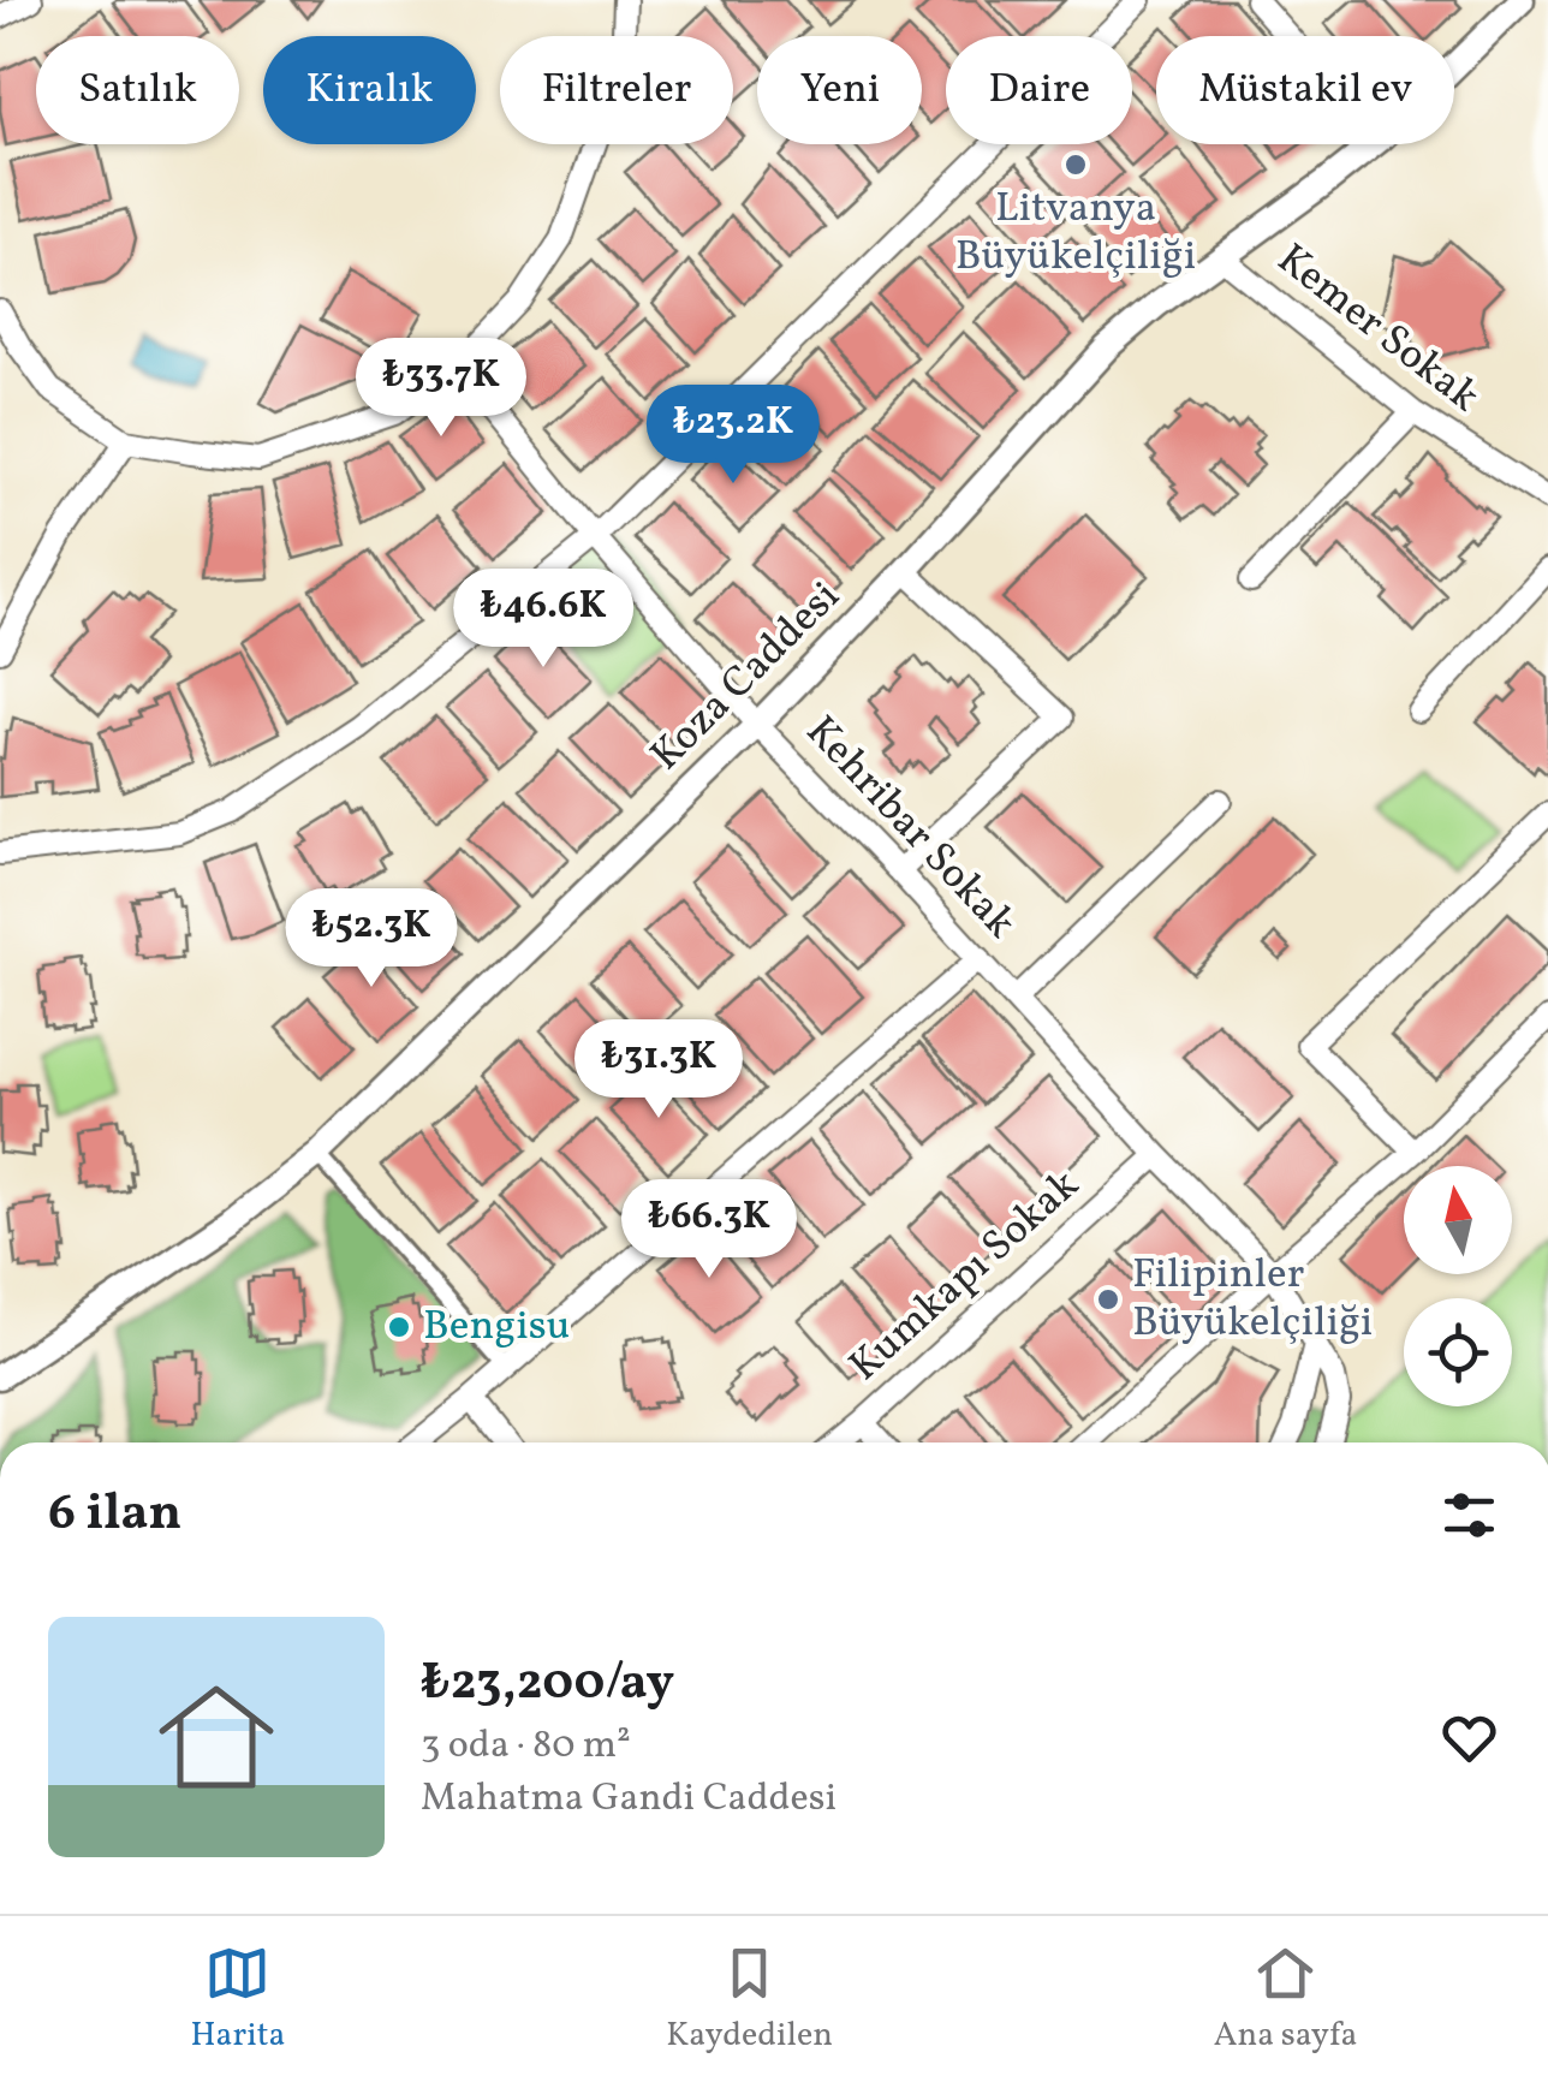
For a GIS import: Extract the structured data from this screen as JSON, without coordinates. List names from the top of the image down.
{
  "streets": {
    "street": [
      "Kemer Sokak",
      "Koza Caddesi",
      "Kehribar Sokak",
      "Kumkapı Sokak"
    ]
  },
  "crossings": [
    ["Kemer Sokak", "Koza Caddesi"],
    ["Koza Caddesi", "Kehribar Sokak"],
    ["Kehribar Sokak", "Kumkapı Sokak"]
  ],
  "places": ["Litvanya Büyükelçiliği", "Filipinler Büyükelçiliği", "Bengisu"],
  "north": "top",
  "page": {
    "chip": [
      "Satılık",
      "Kiralık",
      "Filtreler",
      "Yeni",
      "Daire",
      "Müstakil ev"
    ],
    "price": [
      "₺33.7K",
      "₺23.2K",
      "₺46.6K",
      "₺52.3K",
      "₺31.3K",
      "₺66.3K"
    ],
    "heading": "6 ilan",
    "list": [
      {
        "name": "₺23,200/ay",
        "note": "3 oda · 80 m² · Mahatma Gandi Caddesi"
      }
    ],
    "tabs": ["Harita", "Kaydedilen", "Ana sayfa"]
  }
}
